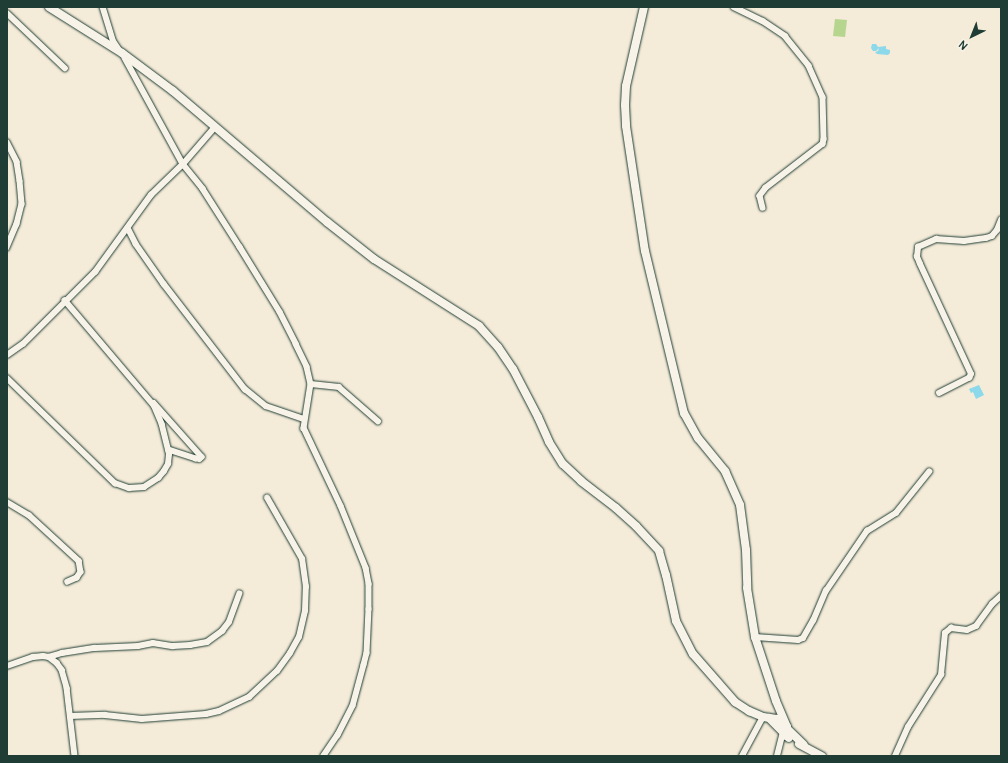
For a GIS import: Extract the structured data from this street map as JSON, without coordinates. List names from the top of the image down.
{
  "north": "bottom left"
}
